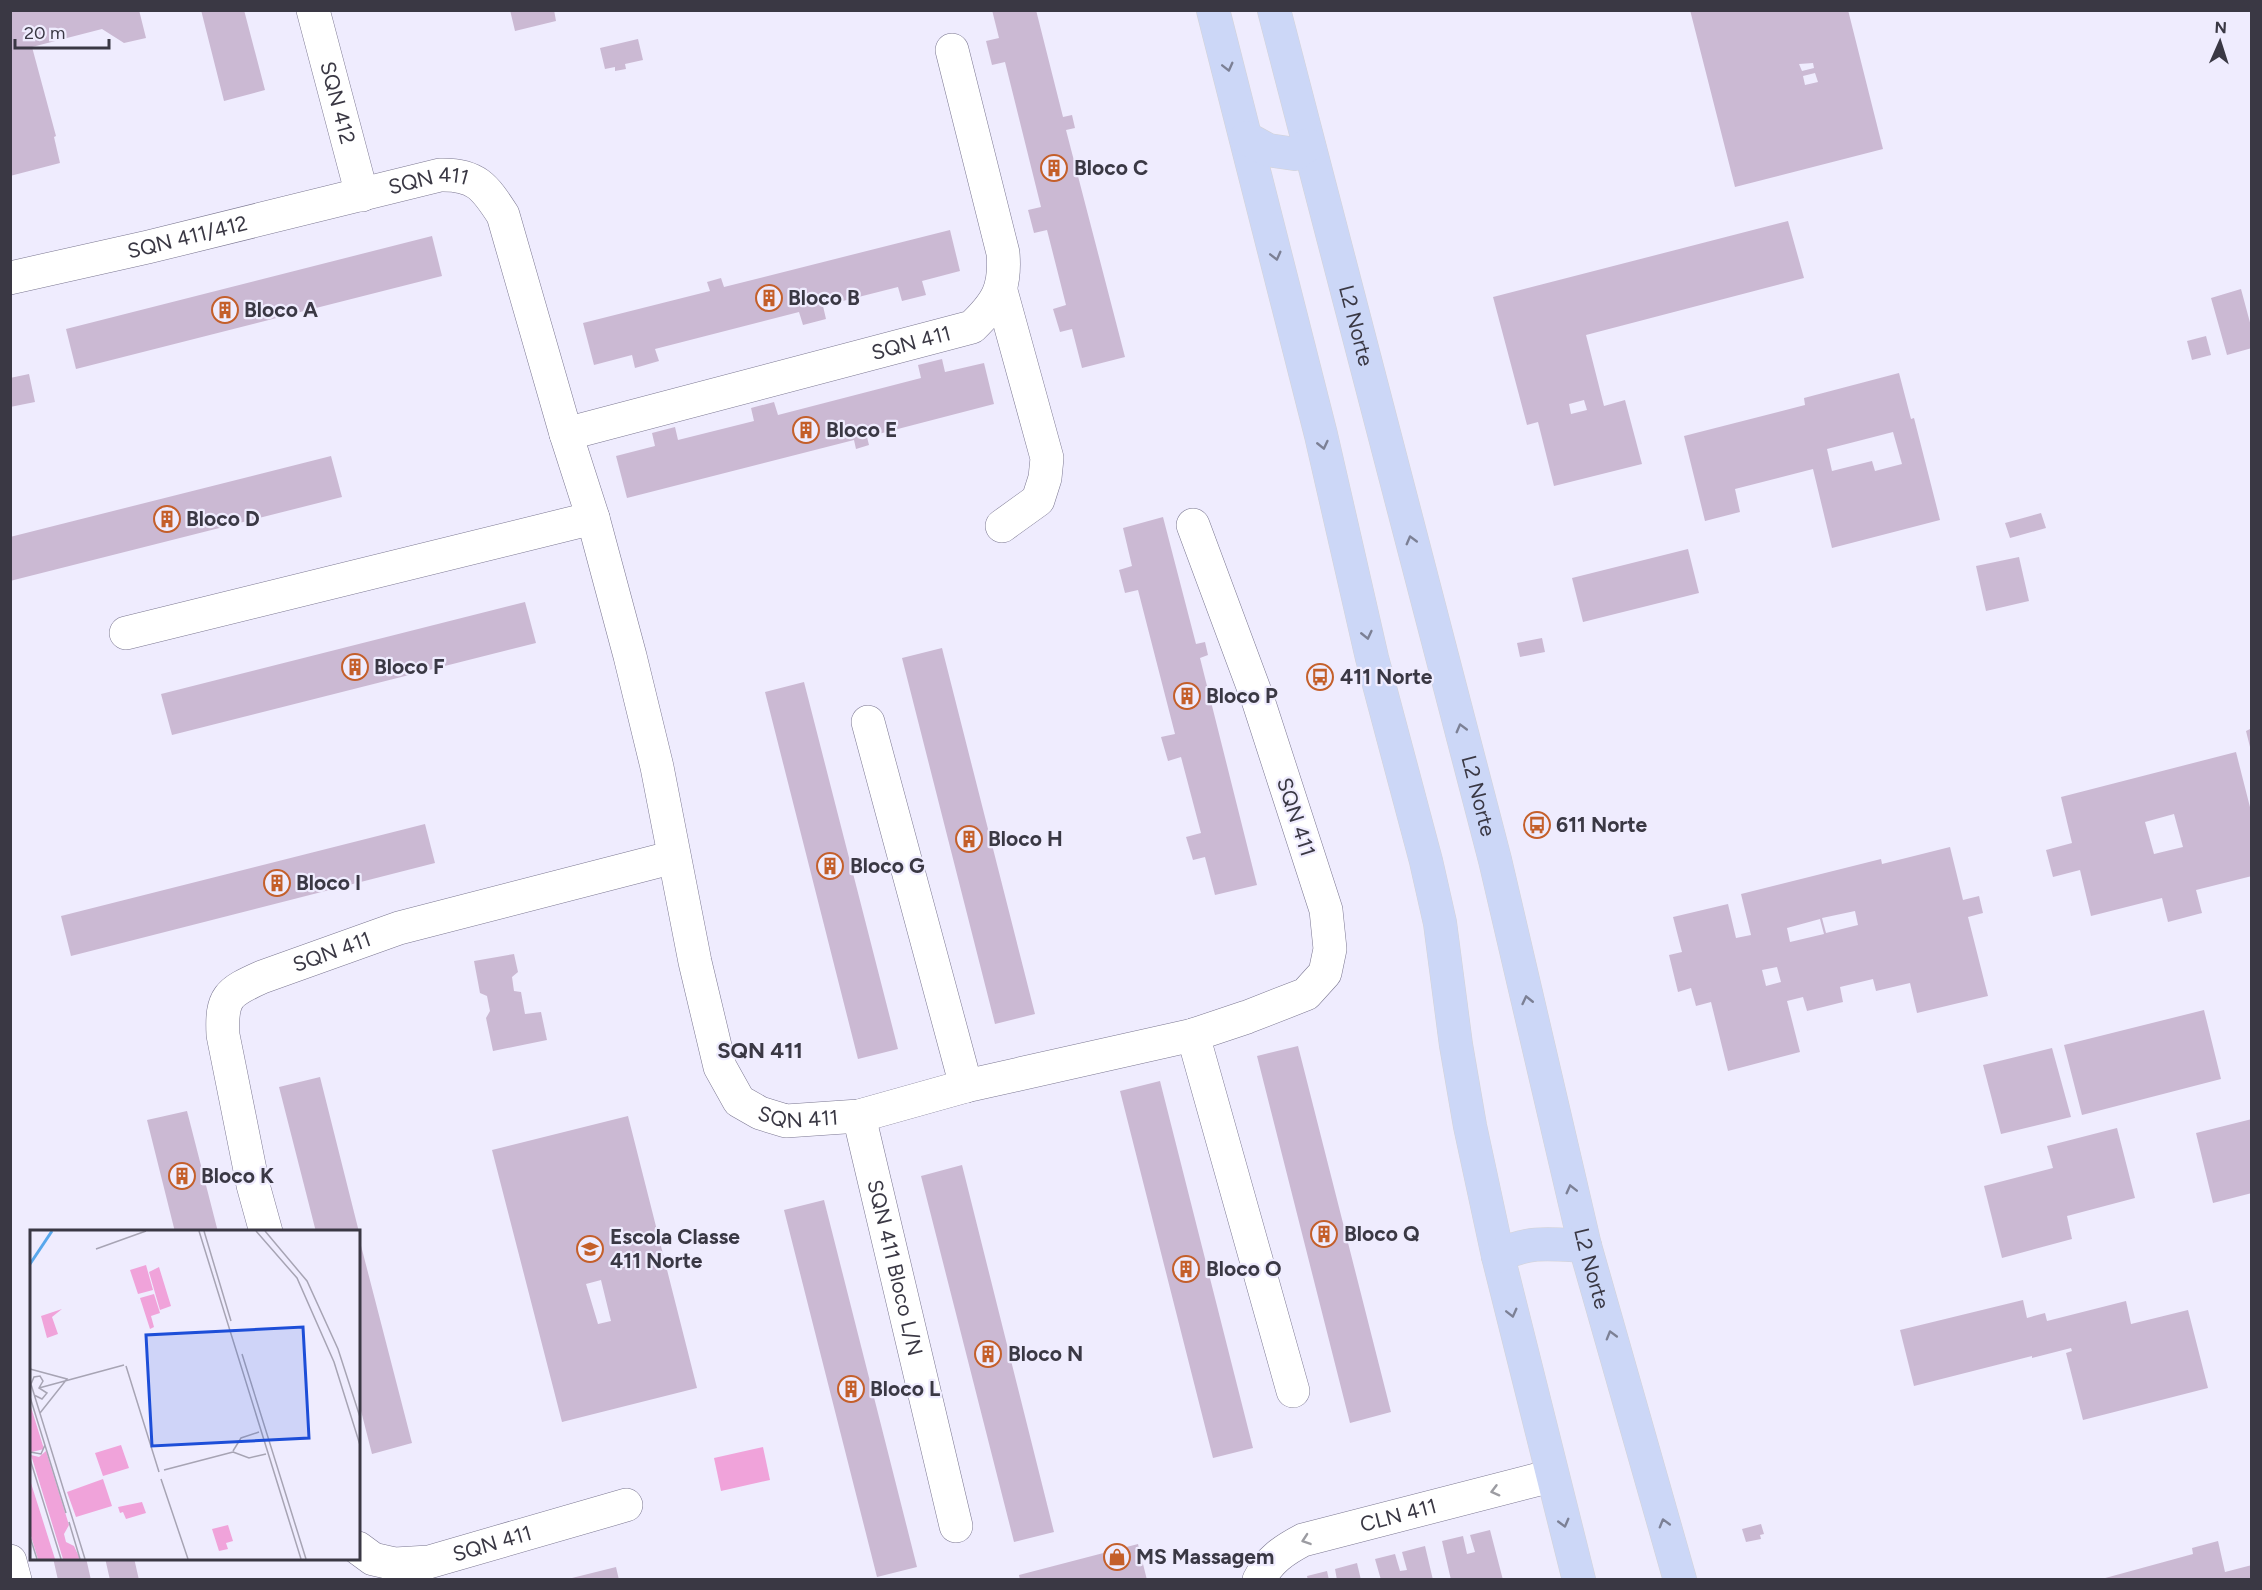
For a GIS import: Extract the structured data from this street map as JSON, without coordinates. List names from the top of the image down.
{
  "streets": {
    "main road": ["L2 Norte"],
    "street": [
      "SQN 412",
      "SQN 411",
      "SQN 411/412",
      "SQN 411 Bloco L/N",
      "CLN 411"
    ]
  },
  "crossings": [
    ["SQN 412", "SQN 411"],
    ["SQN 412", "SQN 411/412"],
    ["SQN 411", "SQN 411/412"],
    ["SQN 411", "SQN 411 Bloco L/N"]
  ],
  "one_way": ["CLN 411"],
  "districts": ["SQN 411"],
  "places": {
    "building": [
      "Bloco C",
      "Bloco B",
      "Bloco A",
      "Bloco E",
      "Bloco D",
      "Bloco F",
      "Bloco P",
      "Bloco H",
      "Bloco G",
      "Bloco I",
      "Bloco K",
      "Bloco Q",
      "Bloco O",
      "Bloco N",
      "Bloco L"
    ],
    "bus stop": ["411 Norte", "611 Norte"],
    "school or university": ["Escola Classe 411 Norte"],
    "shop": ["MS Massagem"]
  },
  "scale_bar": "20 m",
  "north": "top"
}
